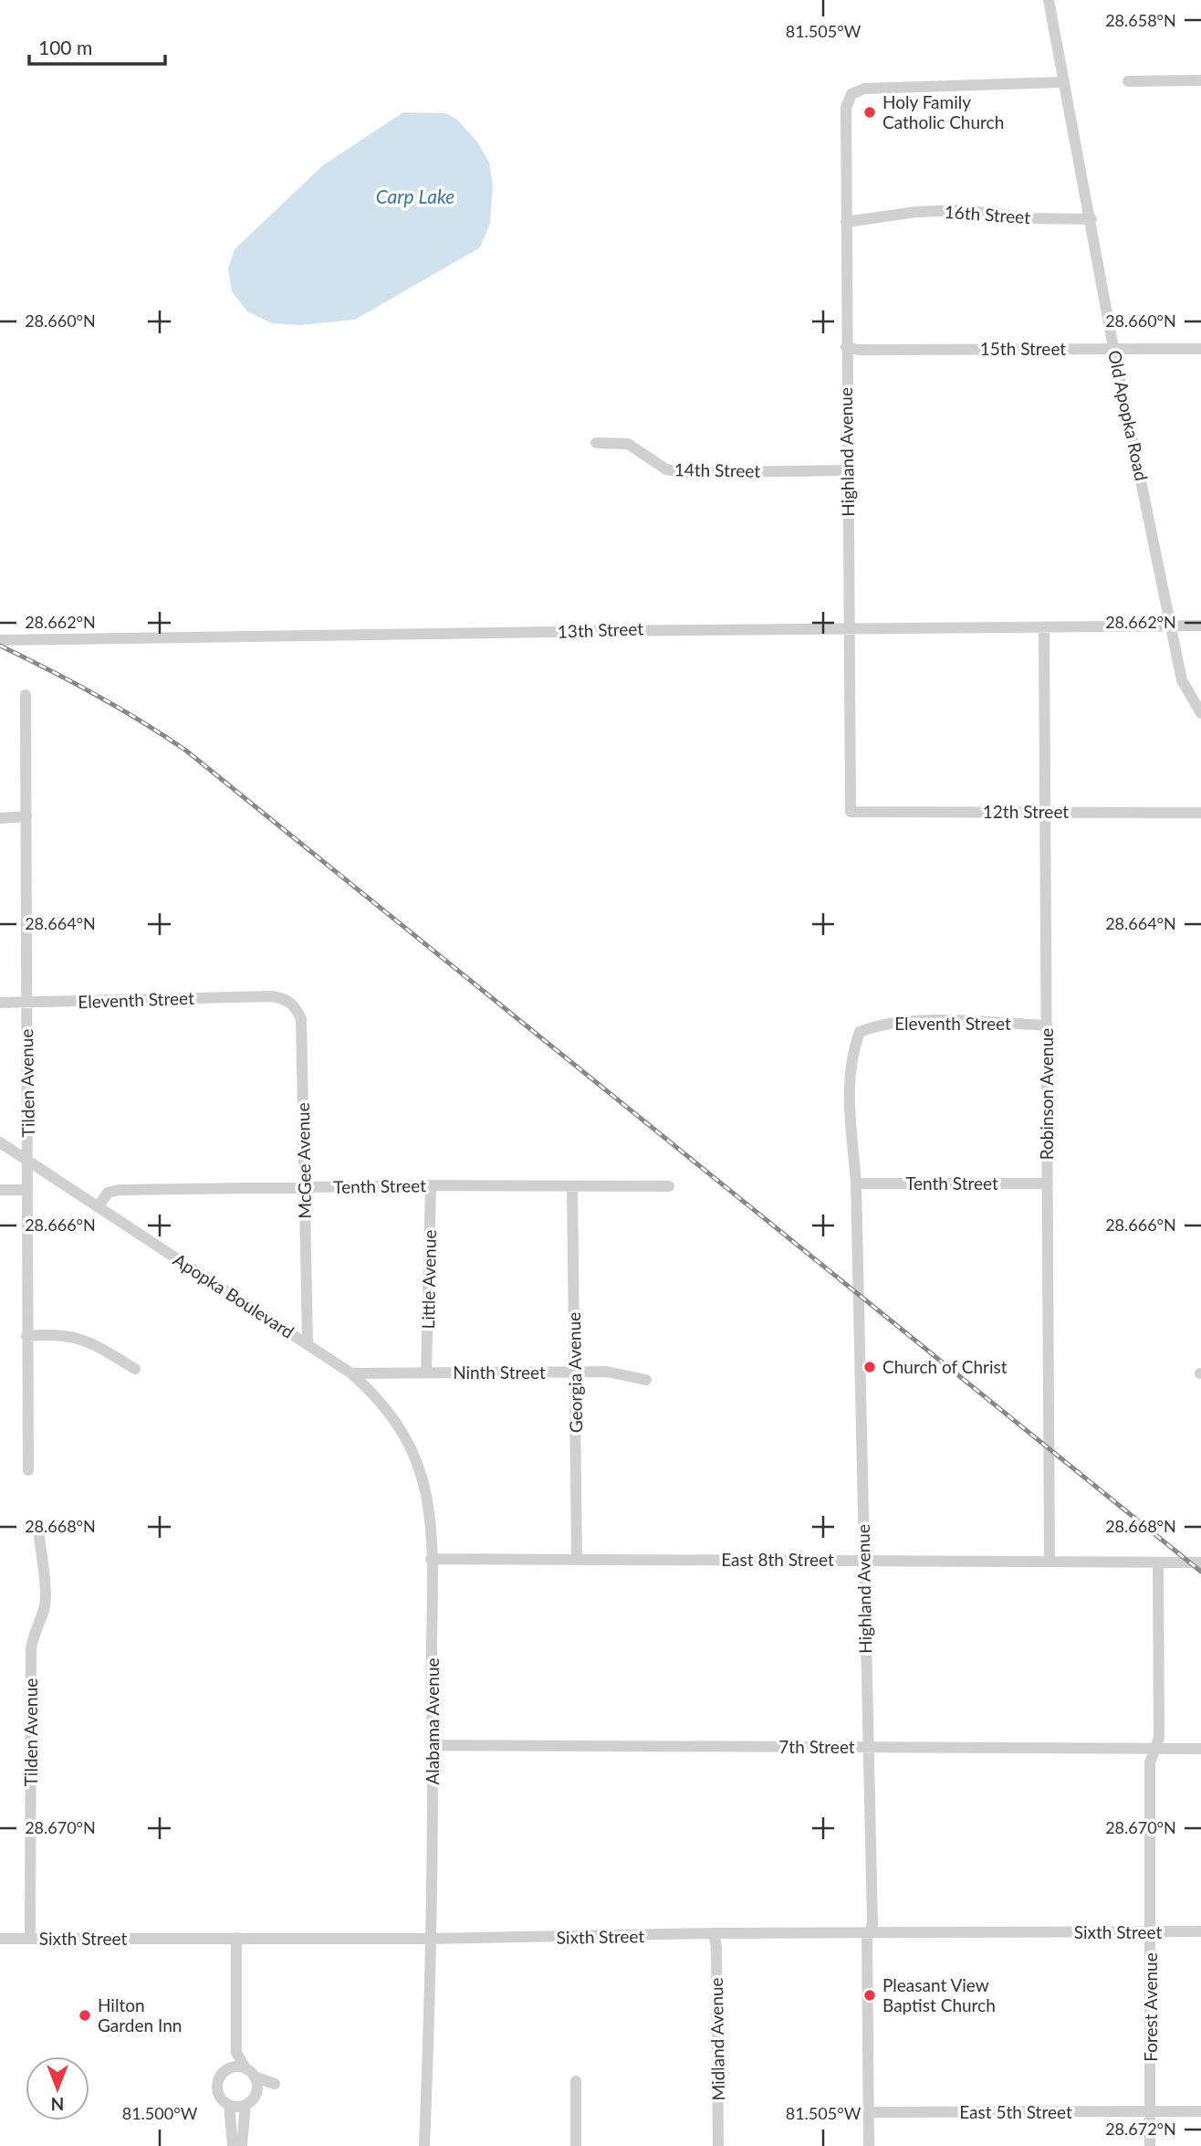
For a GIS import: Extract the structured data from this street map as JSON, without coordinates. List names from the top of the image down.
{
  "streets": {
    "street": [
      "16th Street",
      "15th Street",
      "Old Apopka Road",
      "Highland Avenue",
      "14th Street",
      "13th Street",
      "12th Street",
      "Eleventh Street",
      "Tilden Avenue",
      "Robinson Avenue",
      "McGee Avenue",
      "Tenth Street",
      "Little Avenue",
      "Apopka Boulevard",
      "Ninth Street",
      "Georgia Avenue",
      "East 8th Street",
      "Alabama Avenue",
      "7th Street",
      "Sixth Street",
      "Forest Avenue",
      "Midland Avenue",
      "East 5th Street"
    ]
  },
  "crossings": [
    ["16th Street", "Old Apopka Road"],
    ["16th Street", "Highland Avenue"],
    ["15th Street", "Old Apopka Road"],
    ["15th Street", "Highland Avenue"],
    ["Old Apopka Road", "Highland Avenue"],
    ["Old Apopka Road", "13th Street"],
    ["Highland Avenue", "14th Street"],
    ["Highland Avenue", "13th Street"],
    ["Highland Avenue", "12th Street"],
    ["Highland Avenue", "Eleventh Street"],
    ["Highland Avenue", "Tenth Street"],
    ["Highland Avenue", "East 8th Street"],
    ["Highland Avenue", "7th Street"],
    ["Highland Avenue", "Sixth Street"],
    ["Highland Avenue", "East 5th Street"],
    ["13th Street", "Robinson Avenue"],
    ["12th Street", "Robinson Avenue"],
    ["Eleventh Street", "Tilden Avenue"],
    ["Eleventh Street", "Robinson Avenue"],
    ["Eleventh Street", "McGee Avenue"],
    ["Tilden Avenue", "Apopka Boulevard"],
    ["Tilden Avenue", "Sixth Street"],
    ["Robinson Avenue", "Tenth Street"],
    ["Robinson Avenue", "East 8th Street"],
    ["McGee Avenue", "Tenth Street"],
    ["McGee Avenue", "Apopka Boulevard"],
    ["McGee Avenue", "Alabama Avenue"],
    ["Tenth Street", "Little Avenue"],
    ["Tenth Street", "Apopka Boulevard"],
    ["Tenth Street", "Georgia Avenue"],
    ["Little Avenue", "Ninth Street"],
    ["Apopka Boulevard", "Alabama Avenue"],
    ["Ninth Street", "Georgia Avenue"],
    ["Ninth Street", "Alabama Avenue"],
    ["Georgia Avenue", "East 8th Street"],
    ["East 8th Street", "Alabama Avenue"],
    ["East 8th Street", "Forest Avenue"],
    ["Alabama Avenue", "7th Street"],
    ["Alabama Avenue", "Sixth Street"],
    ["7th Street", "Forest Avenue"],
    ["Sixth Street", "Forest Avenue"],
    ["Sixth Street", "Midland Avenue"],
    ["Forest Avenue", "East 5th Street"]
  ],
  "water": ["Carp Lake"],
  "places": [
    "Holy Family Catholic Church",
    "Church of Christ",
    "Pleasant View Baptist Church",
    "Hilton Garden Inn"
  ],
  "scale_bar": "100 m",
  "north": "bottom",
  "coordinates": [
    "28.658°N",
    "81.505°W",
    "28.660°N",
    "28.662°N",
    "28.664°N",
    "28.666°N",
    "28.668°N",
    "28.670°N",
    "81.500°W",
    "28.672°N"
  ]
}
